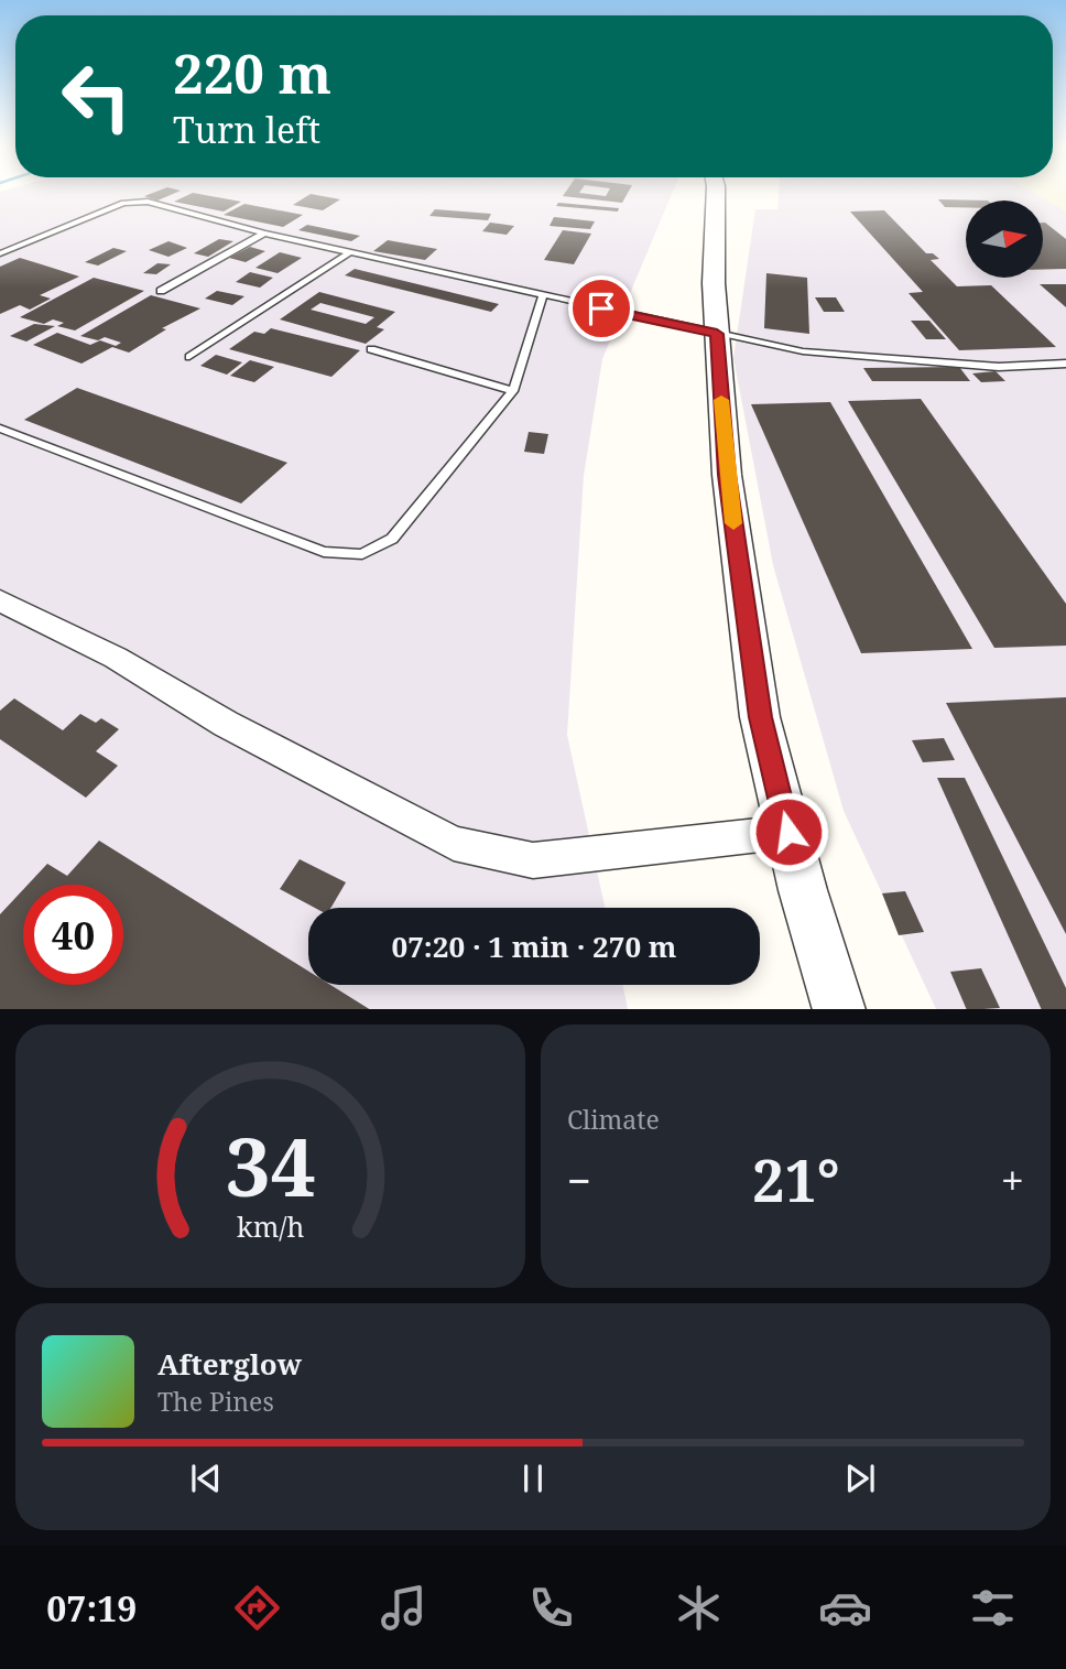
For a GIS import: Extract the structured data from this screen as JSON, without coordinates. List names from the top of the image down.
{
  "north": "right",
  "page": {
    "turn": ["220 m", "Turn left"],
    "limit": "40",
    "trip": "07:20 · 1 min · 270 m",
    "tile": "Climate",
    "heat": ["−", "21°", "+"],
    "song": ["Afterglow", "The Pines"],
    "tabs": "07:19",
    "gauge": ["34", "km/h"]
  }
}
